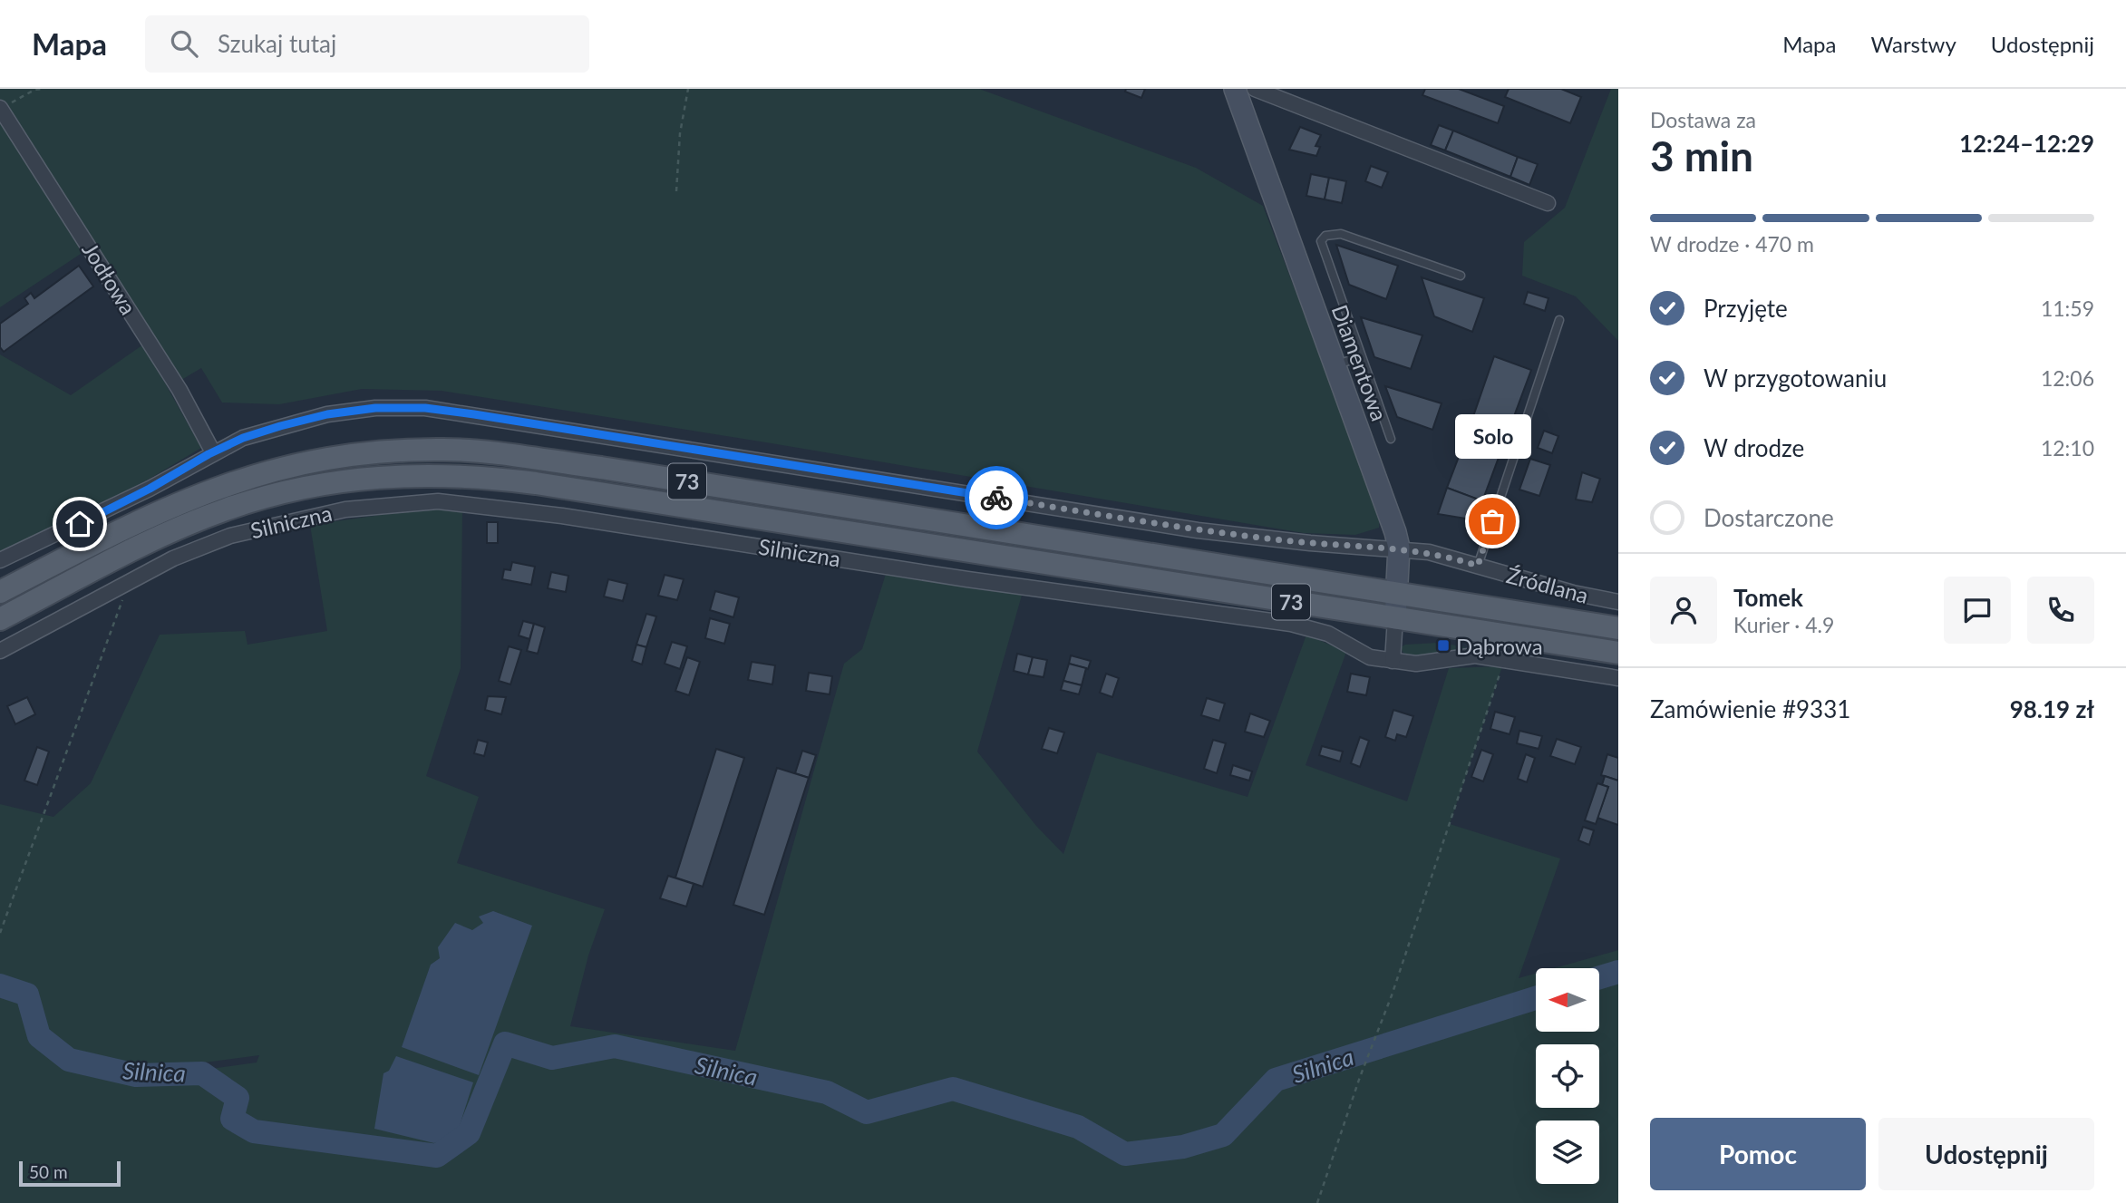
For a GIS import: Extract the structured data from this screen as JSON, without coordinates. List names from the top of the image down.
{
  "streets": {
    "main road": ["73"],
    "street": [
      "Jodłowa",
      "Diamentowa",
      "Silniczna",
      "Źródlana"
    ]
  },
  "crossings": [
    ["Jodłowa", "Źródlana"],
    ["Diamentowa", "73"],
    ["Diamentowa", "Silniczna"],
    ["Diamentowa", "Źródlana"]
  ],
  "water": ["Silnica"],
  "places": {
    "other": ["Solo"],
    "transit": ["Dąbrowa"]
  },
  "scale_bar": "50 m",
  "north": "left",
  "page": {
    "header": "Mapa",
    "search": "Szukaj tutaj",
    "nav": ["Mapa", "Warstwy", "Udostępnij"],
    "heading": ["3 min", "Dostawa za", "12:24–12:29"],
    "panel": [
      "Tomek",
      "Kurier · 4.9",
      "Zamówienie #9331",
      "98.19 zł"
    ],
    "bar": "W drodze · 470 m",
    "list": [
      ["Przyjęte", "11:59"],
      ["W przygotowaniu", "12:06"],
      ["W drodze", "12:10"],
      "Dostarczone"
    ],
    "bubble": "Solo",
    "buttons": ["Pomoc", "Udostępnij"],
    "scale": "50 m"
  }
}
